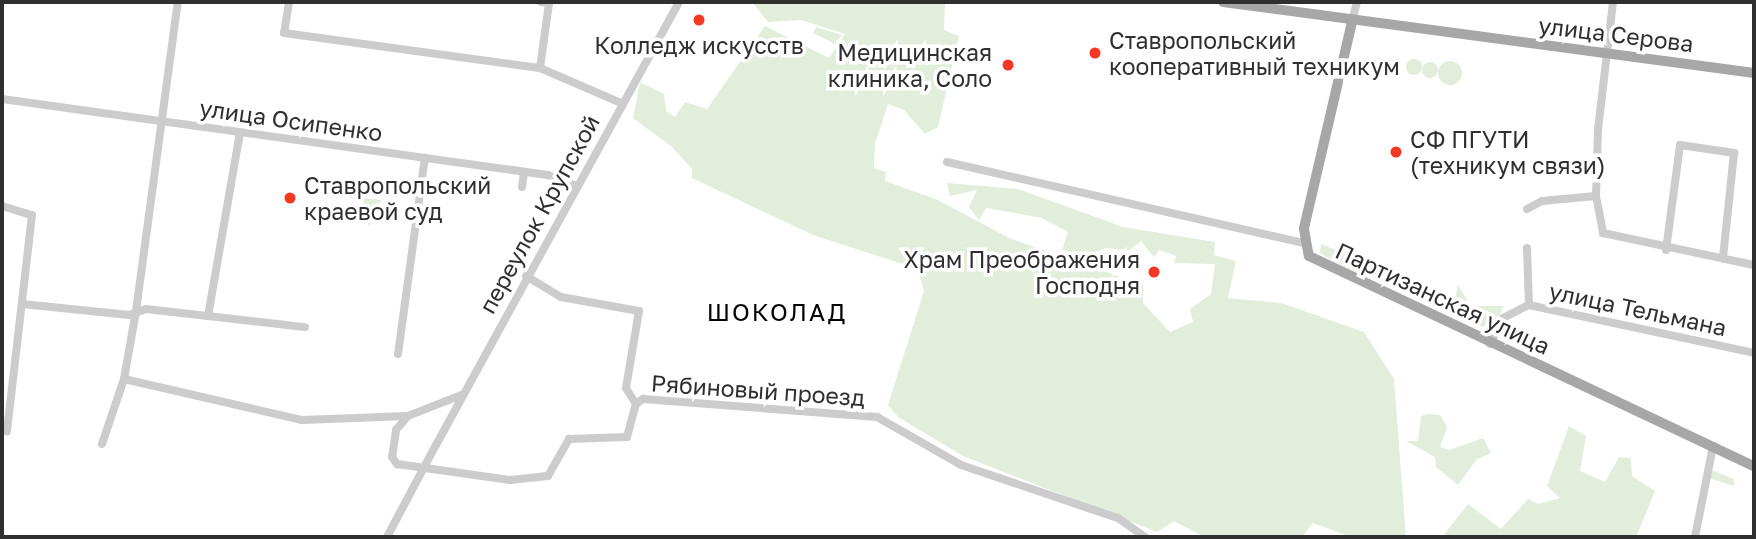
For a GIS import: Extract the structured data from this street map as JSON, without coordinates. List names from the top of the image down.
{
  "streets": {
    "main road": ["улица Серова", "Партизанская улица"],
    "street": [
      "улица Осипенко",
      "переулок Крупской",
      "улица Тельмана",
      "Рябиновый проезд"
    ]
  },
  "crossings": [
    ["улица Осипенко", "переулок Крупской"],
    ["переулок Крупской", "Рябиновый проезд"],
    ["Партизанская улица", "улица Тельмана"]
  ],
  "districts": ["ШОКОЛАД"],
  "places": [
    "Колледж искусств",
    "Ставропольский кооперативный техникум",
    "Медицинская клиника, Соло",
    "СФ ПГУТИ (техникум связи)",
    "Ставропольский краевой суд",
    "Храм Преображения Господня"
  ]
}
